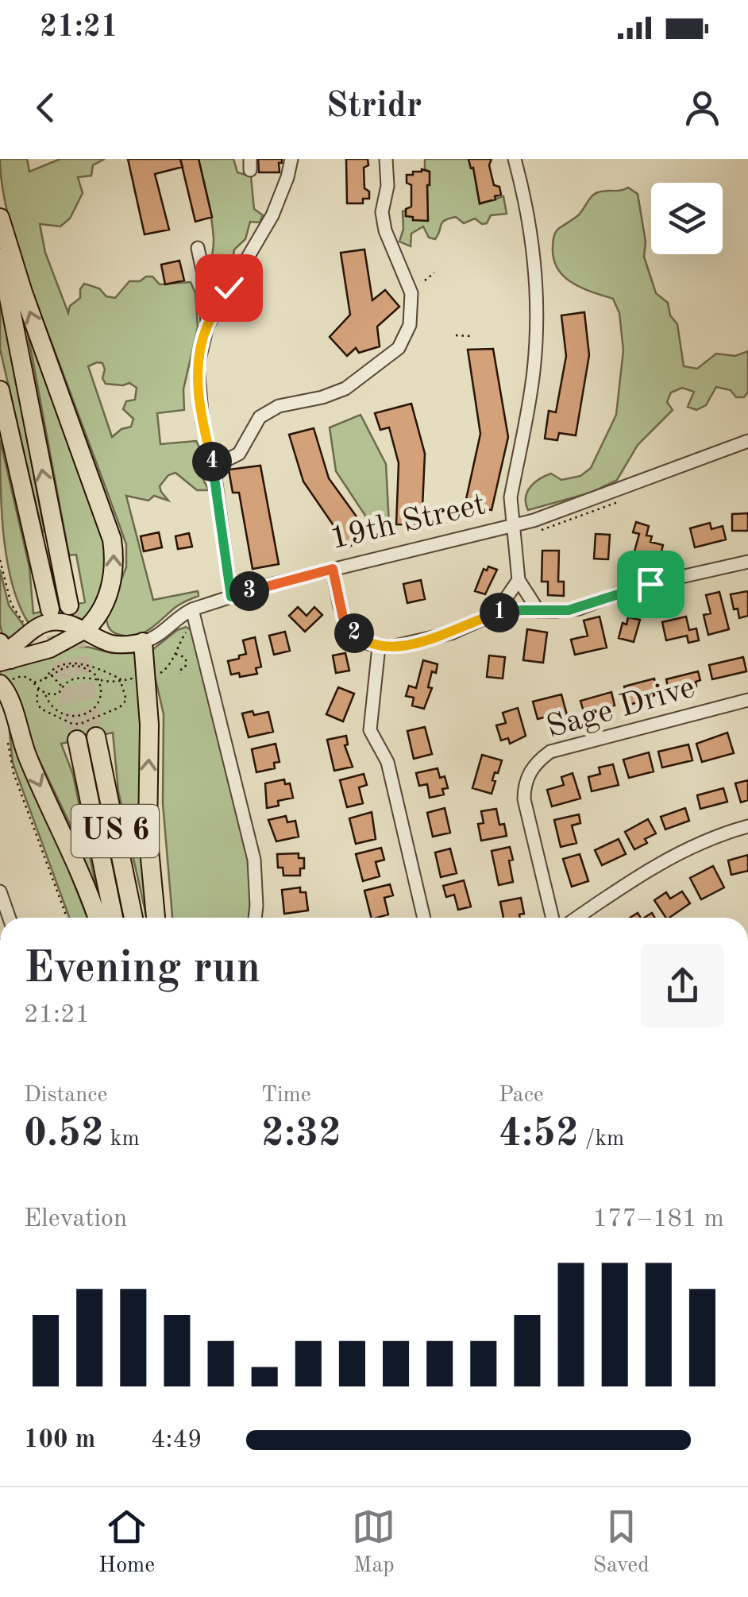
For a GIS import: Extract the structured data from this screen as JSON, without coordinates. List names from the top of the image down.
{
  "streets": {
    "highway": ["US 6"],
    "street": ["19th Street", "Sage Drive"]
  },
  "page": {
    "status": "21:21",
    "header": "Stridr",
    "pins": [
      "4",
      "3",
      "1",
      "2"
    ],
    "heading": ["Evening run", "21:21"],
    "stats": [
      ["Distance", "0.52 km"],
      ["Time", "2:32"],
      ["Pace", "4:52 /km"]
    ],
    "chart": ["Elevation", "177–181 m"],
    "list": [
      {
        "name": "100 m",
        "note": "4:49"
      }
    ],
    "tabs": ["Home", "Map", "Saved"]
  }
}
